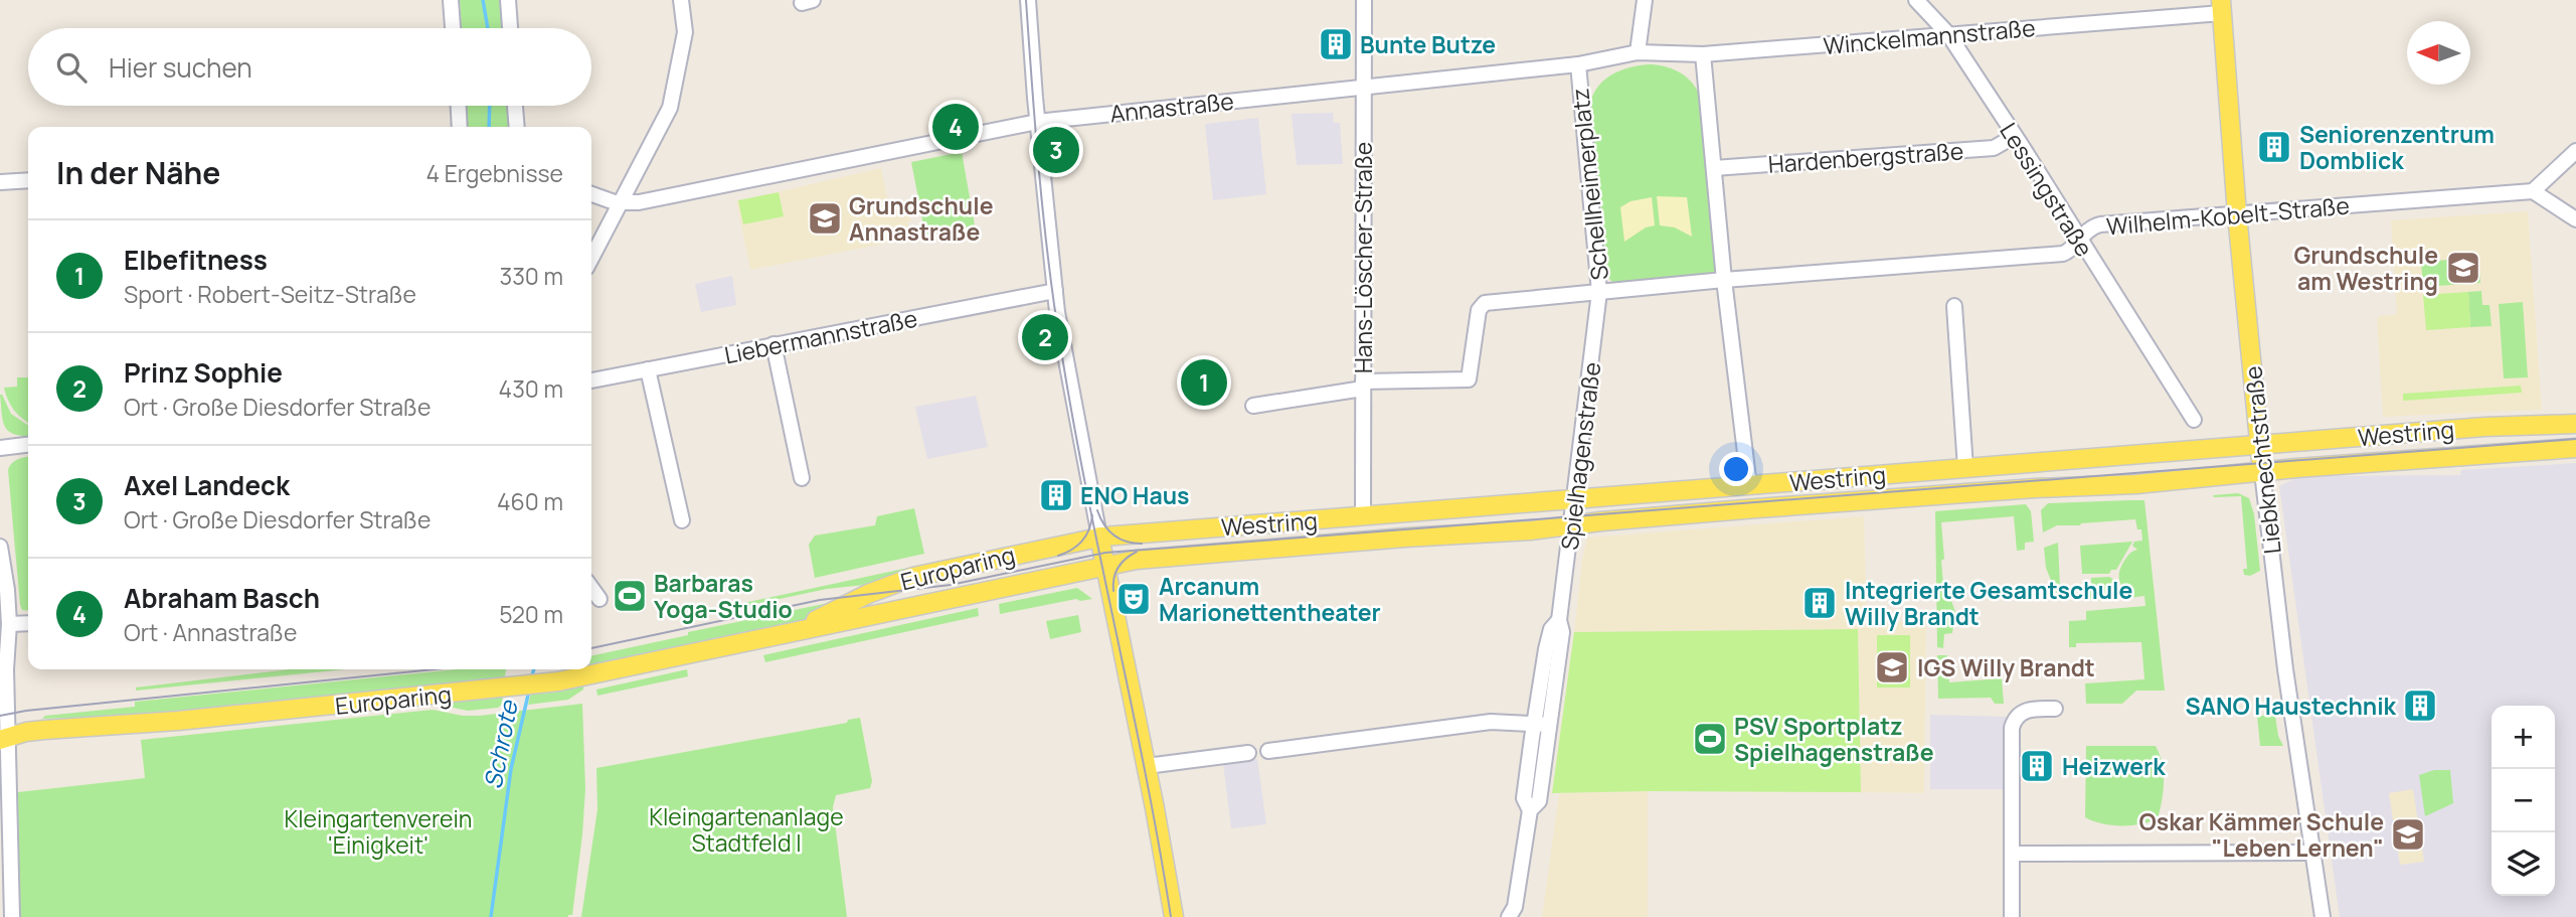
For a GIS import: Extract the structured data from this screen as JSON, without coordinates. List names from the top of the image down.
{
  "streets": {
    "main road": ["Westring", "Liebknechtstraße", "Europaring"],
    "street": [
      "Winckelmannstraße",
      "Annastraße",
      "Hardenbergstraße",
      "Schellheimerplatz",
      "Lessingstraße",
      "Wilhelm-Kobelt-Straße",
      "Hans-Löscher-Straße",
      "Liebermannstraße",
      "Spielhagenstraße"
    ]
  },
  "crossings": [
    ["Winckelmannstraße", "Annastraße"],
    ["Winckelmannstraße", "Lessingstraße"],
    ["Winckelmannstraße", "Liebknechtstraße"],
    ["Annastraße", "Schellheimerplatz"],
    ["Annastraße", "Hans-Löscher-Straße"],
    ["Hardenbergstraße", "Lessingstraße"],
    ["Schellheimerplatz", "Wilhelm-Kobelt-Straße"],
    ["Schellheimerplatz", "Spielhagenstraße"],
    ["Lessingstraße", "Wilhelm-Kobelt-Straße"],
    ["Wilhelm-Kobelt-Straße", "Liebknechtstraße"],
    ["Hans-Löscher-Straße", "Westring"],
    ["Westring", "Spielhagenstraße"],
    ["Westring", "Liebknechtstraße"],
    ["Westring", "Europaring"]
  ],
  "water": ["Schrote"],
  "parks": ["Kleingartenanlage Stadtfeld I", "Kleingartenverein 'Einigkeit'"],
  "places": {
    "building": [
      "Bunte Butze",
      "Seniorenzentrum Domblick",
      "ENO Haus",
      "Integrierte Gesamtschule Willy Brandt",
      "SANO Haustechnik",
      "Heizwerk"
    ],
    "school or university": [
      "Grundschule Annastraße",
      "Grundschule am Westring",
      "IGS Willy Brandt",
      "Oskar Kämmer Schule \"Leben Lernen\""
    ],
    "sports": ["Barbaras Yoga-Studio", "PSV Sportplatz Spielhagenstraße"],
    "theatre": ["Arcanum Marionettentheater"]
  },
  "north": "left",
  "page": {
    "search": "Hier suchen",
    "pins": [
      "4",
      "3",
      "2",
      "1"
    ],
    "heading": ["In der Nähe", "4 Ergebnisse"],
    "list": [
      {
        "mark": "1",
        "name": "Elbefitness",
        "note": "Sport · Robert-Seitz-Straße",
        "value": "330 m"
      },
      {
        "mark": "2",
        "name": "Prinz Sophie",
        "note": "Ort · Große Diesdorfer Straße",
        "value": "430 m"
      },
      {
        "mark": "3",
        "name": "Axel Landeck",
        "note": "Ort · Große Diesdorfer Straße",
        "value": "460 m"
      },
      {
        "mark": "4",
        "name": "Abraham Basch",
        "note": "Ort · Annastraße",
        "value": "520 m"
      }
    ],
    "map_buttons": ["+", "−"]
  }
}
